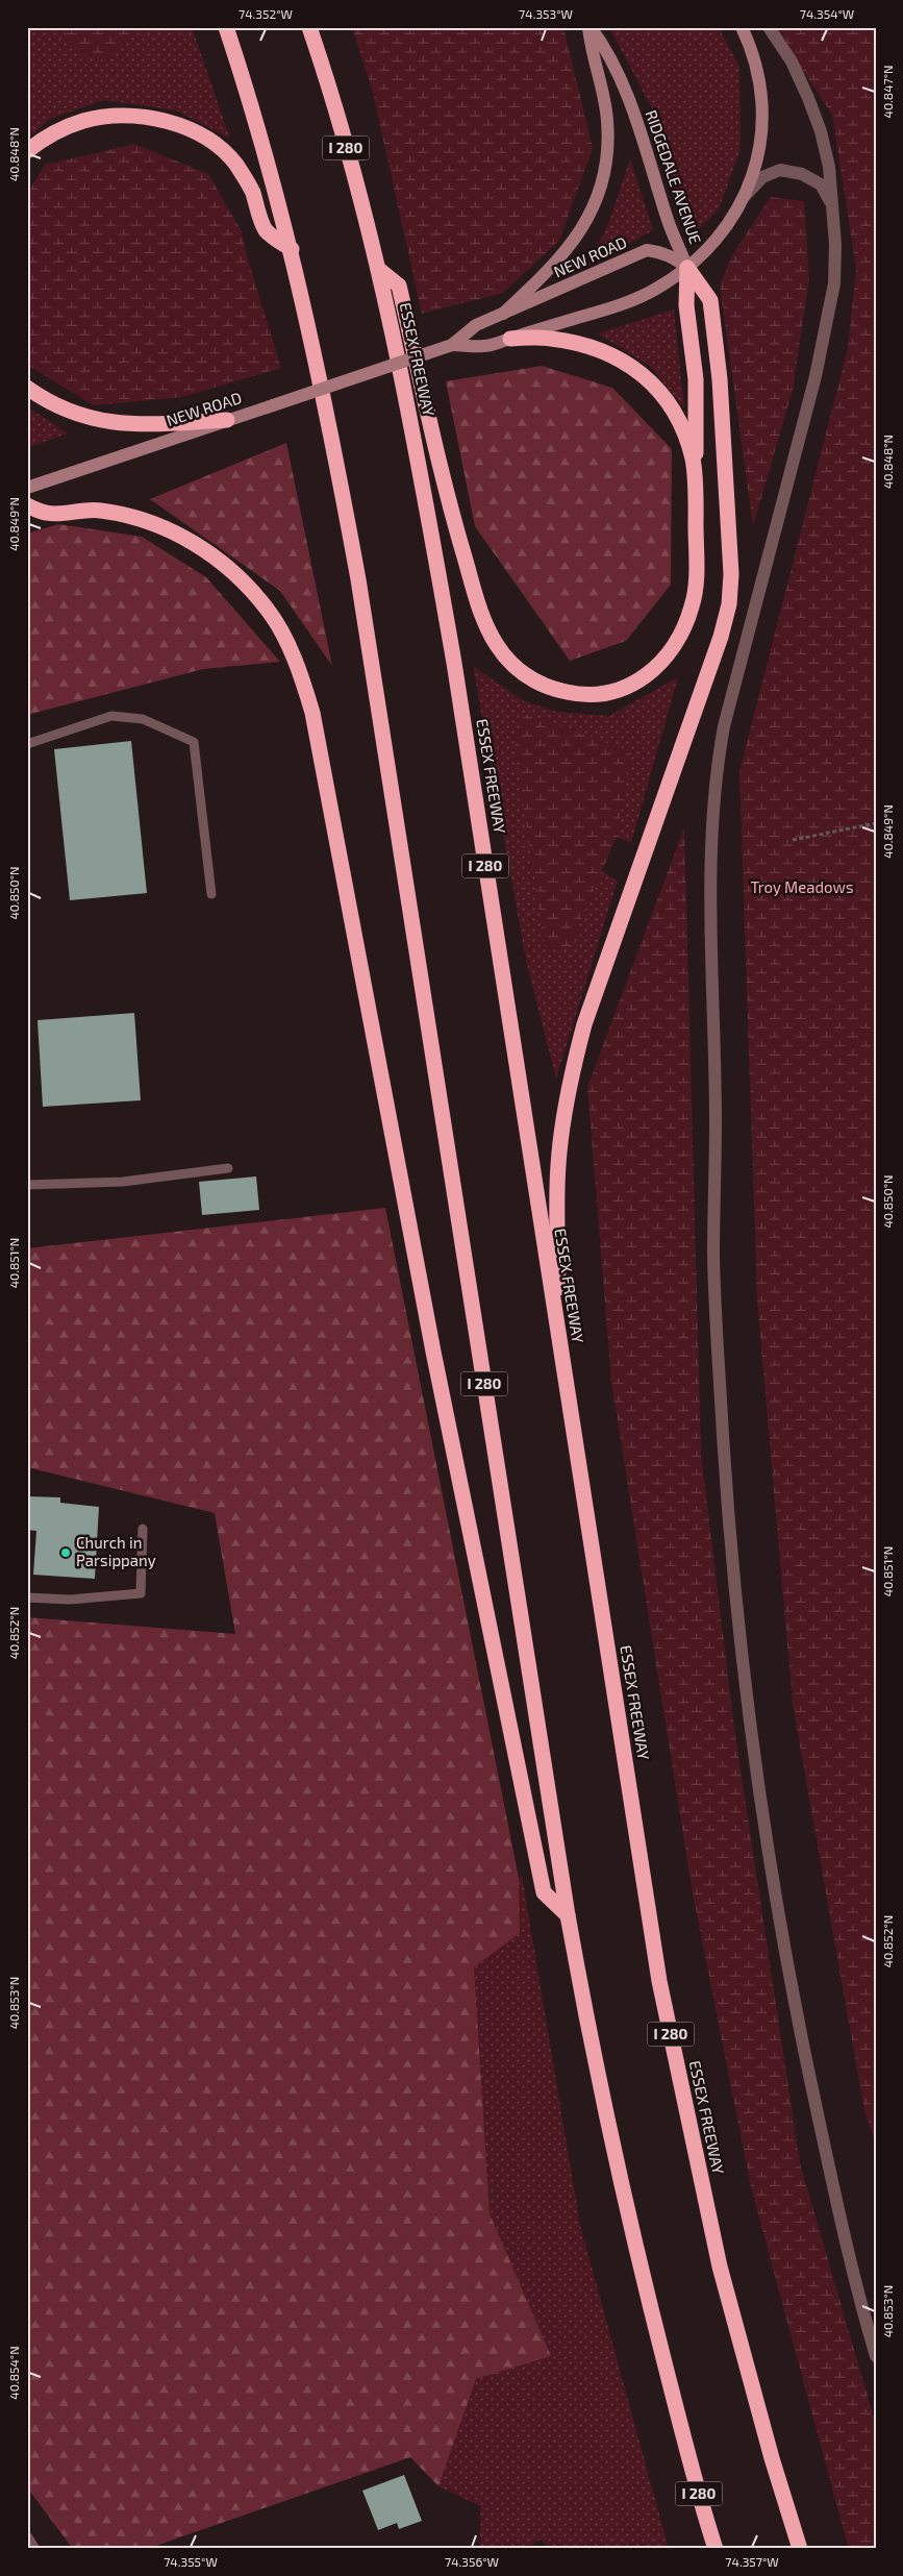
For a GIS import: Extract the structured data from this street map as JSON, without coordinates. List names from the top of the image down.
{
  "streets": {
    "highway": ["I 280", "ESSEX FREEWAY"],
    "main road": ["RIDGEDALE AVENUE", "NEW ROAD"]
  },
  "crossings": [
    ["RIDGEDALE AVENUE", "NEW ROAD"]
  ],
  "parks": ["Troy Meadows"],
  "places": ["Church in Parsippany"],
  "coordinates": [
    "74.352°W",
    "74.353°W",
    "74.354°W",
    "40.847°N",
    "40.848°N",
    "40.849°N",
    "40.850°N",
    "40.851°N",
    "40.852°N",
    "40.853°N",
    "40.854°N",
    "74.355°W",
    "74.356°W",
    "74.357°W"
  ]
}
